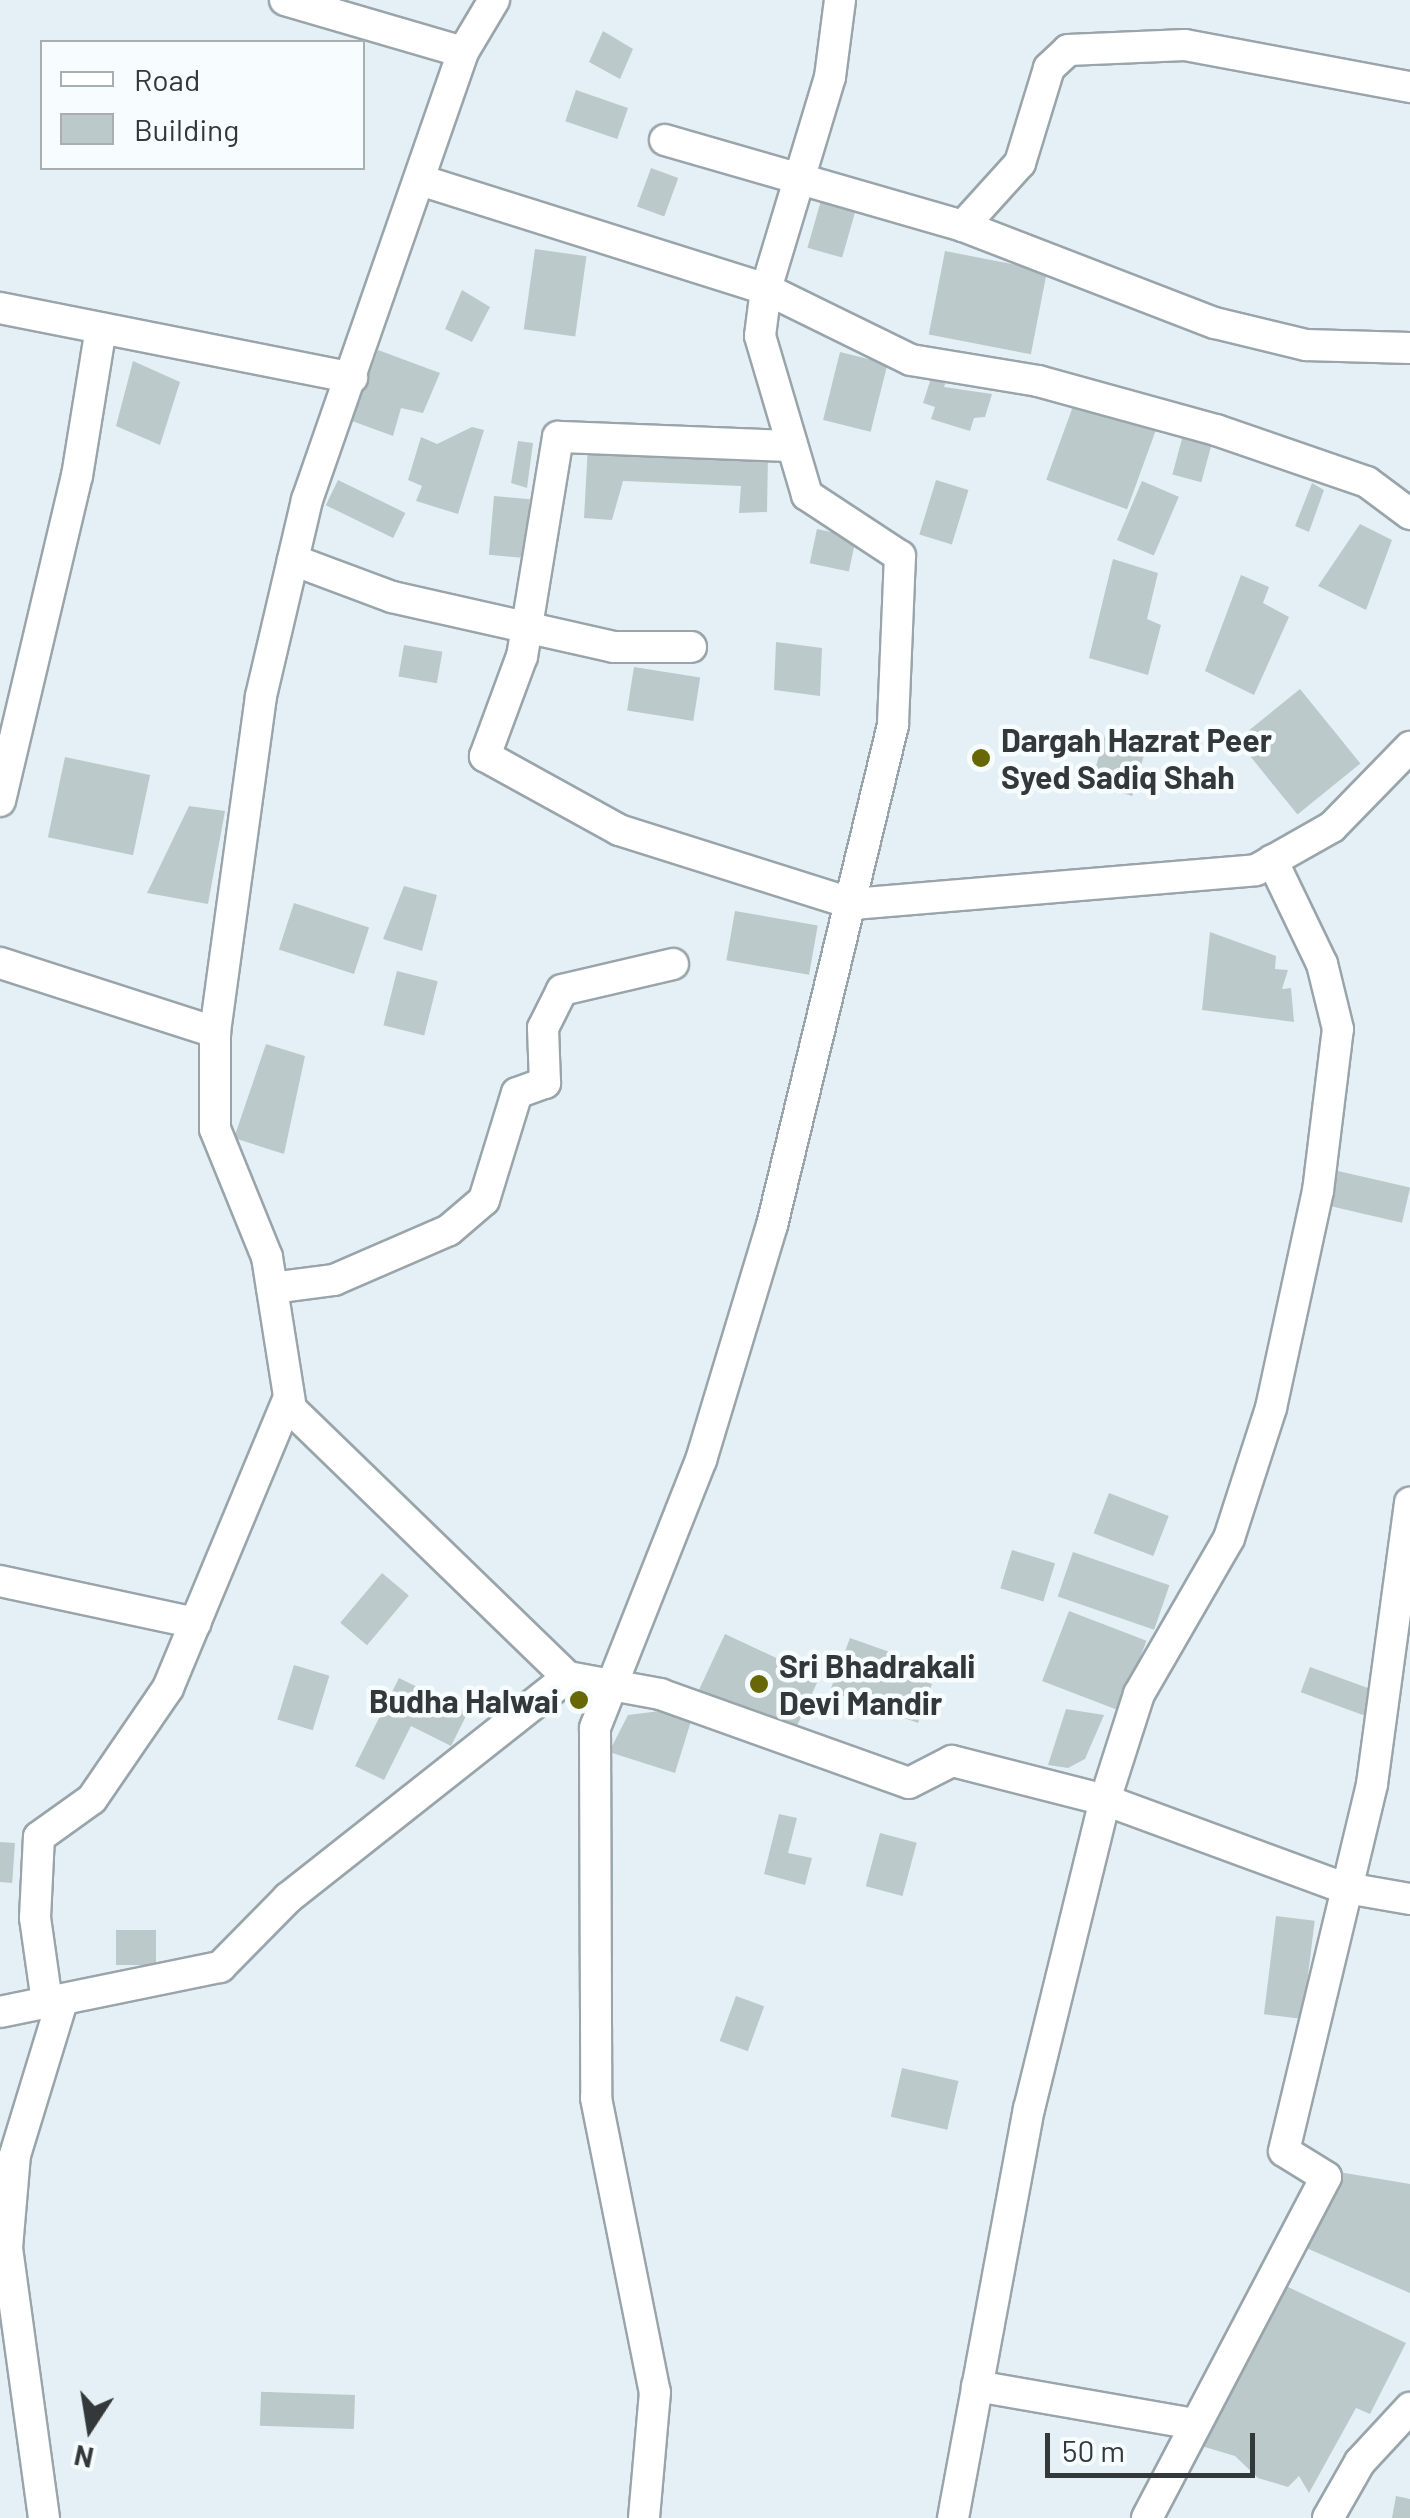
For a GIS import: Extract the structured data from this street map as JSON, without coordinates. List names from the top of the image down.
{
  "places": ["Dargah Hazrat Peer Syed Sadiq Shah", "Sri Bhadrakali Devi Mandir", "Budha Halwai"],
  "legend": ["Road", "Building"],
  "scale_bar": "50 m",
  "north": "bottom"
}
